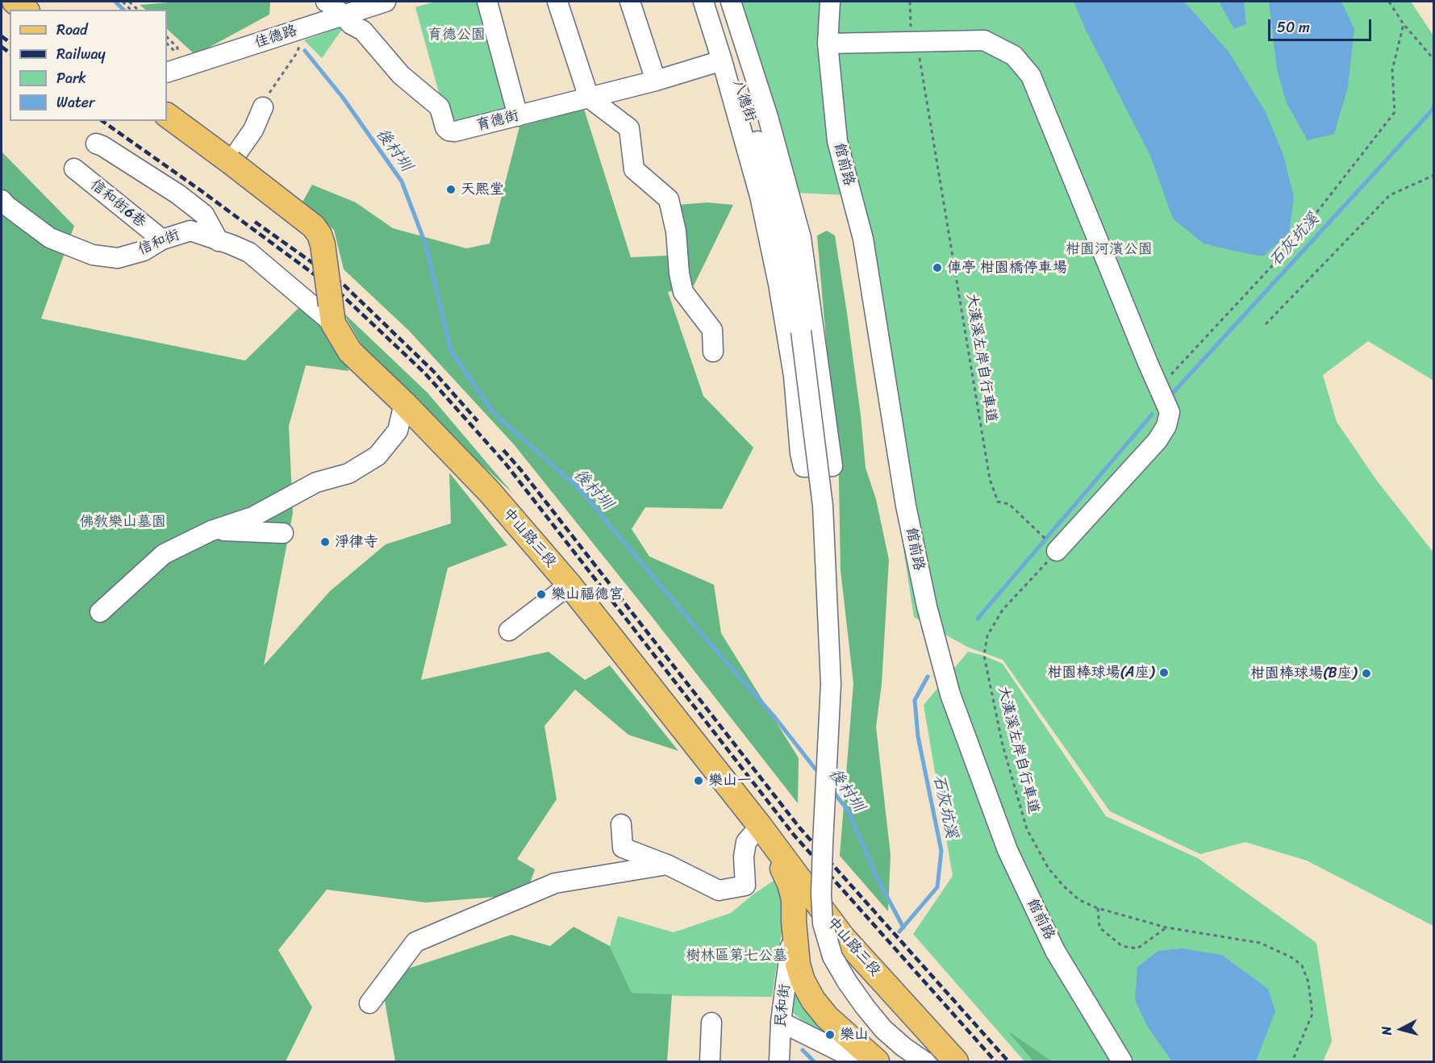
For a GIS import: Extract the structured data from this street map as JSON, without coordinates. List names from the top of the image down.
{
  "streets": {
    "main road": ["中山路三段"],
    "street": [
      "佳德路",
      "八德街",
      "育德街",
      "館前路",
      "信和街6巷",
      "信和街",
      "民和街"
    ],
    "path": ["大漢溪左岸自行車道"]
  },
  "crossings": [
    ["佳德路", "育德街"],
    ["信和街6巷", "信和街"],
    ["信和街", "中山路三段"],
    ["中山路三段", "民和街"]
  ],
  "water": ["後村圳", "石灰坑溪"],
  "parks": [
    "育德公園",
    "柑園河濱公園",
    "佛教樂山墓園",
    "樹林區第七公墓"
  ],
  "places": [
    "天熙堂",
    "俥亭 柑園橋停車場",
    "淨律寺",
    "樂山福德宮",
    "柑園棒球場(A座)",
    "柑園棒球場(B座)",
    "樂山一",
    "樂山"
  ],
  "legend": [
    "Road",
    "Railway",
    "Park",
    "Water"
  ],
  "scale_bar": "50 m",
  "north": "left"
}
